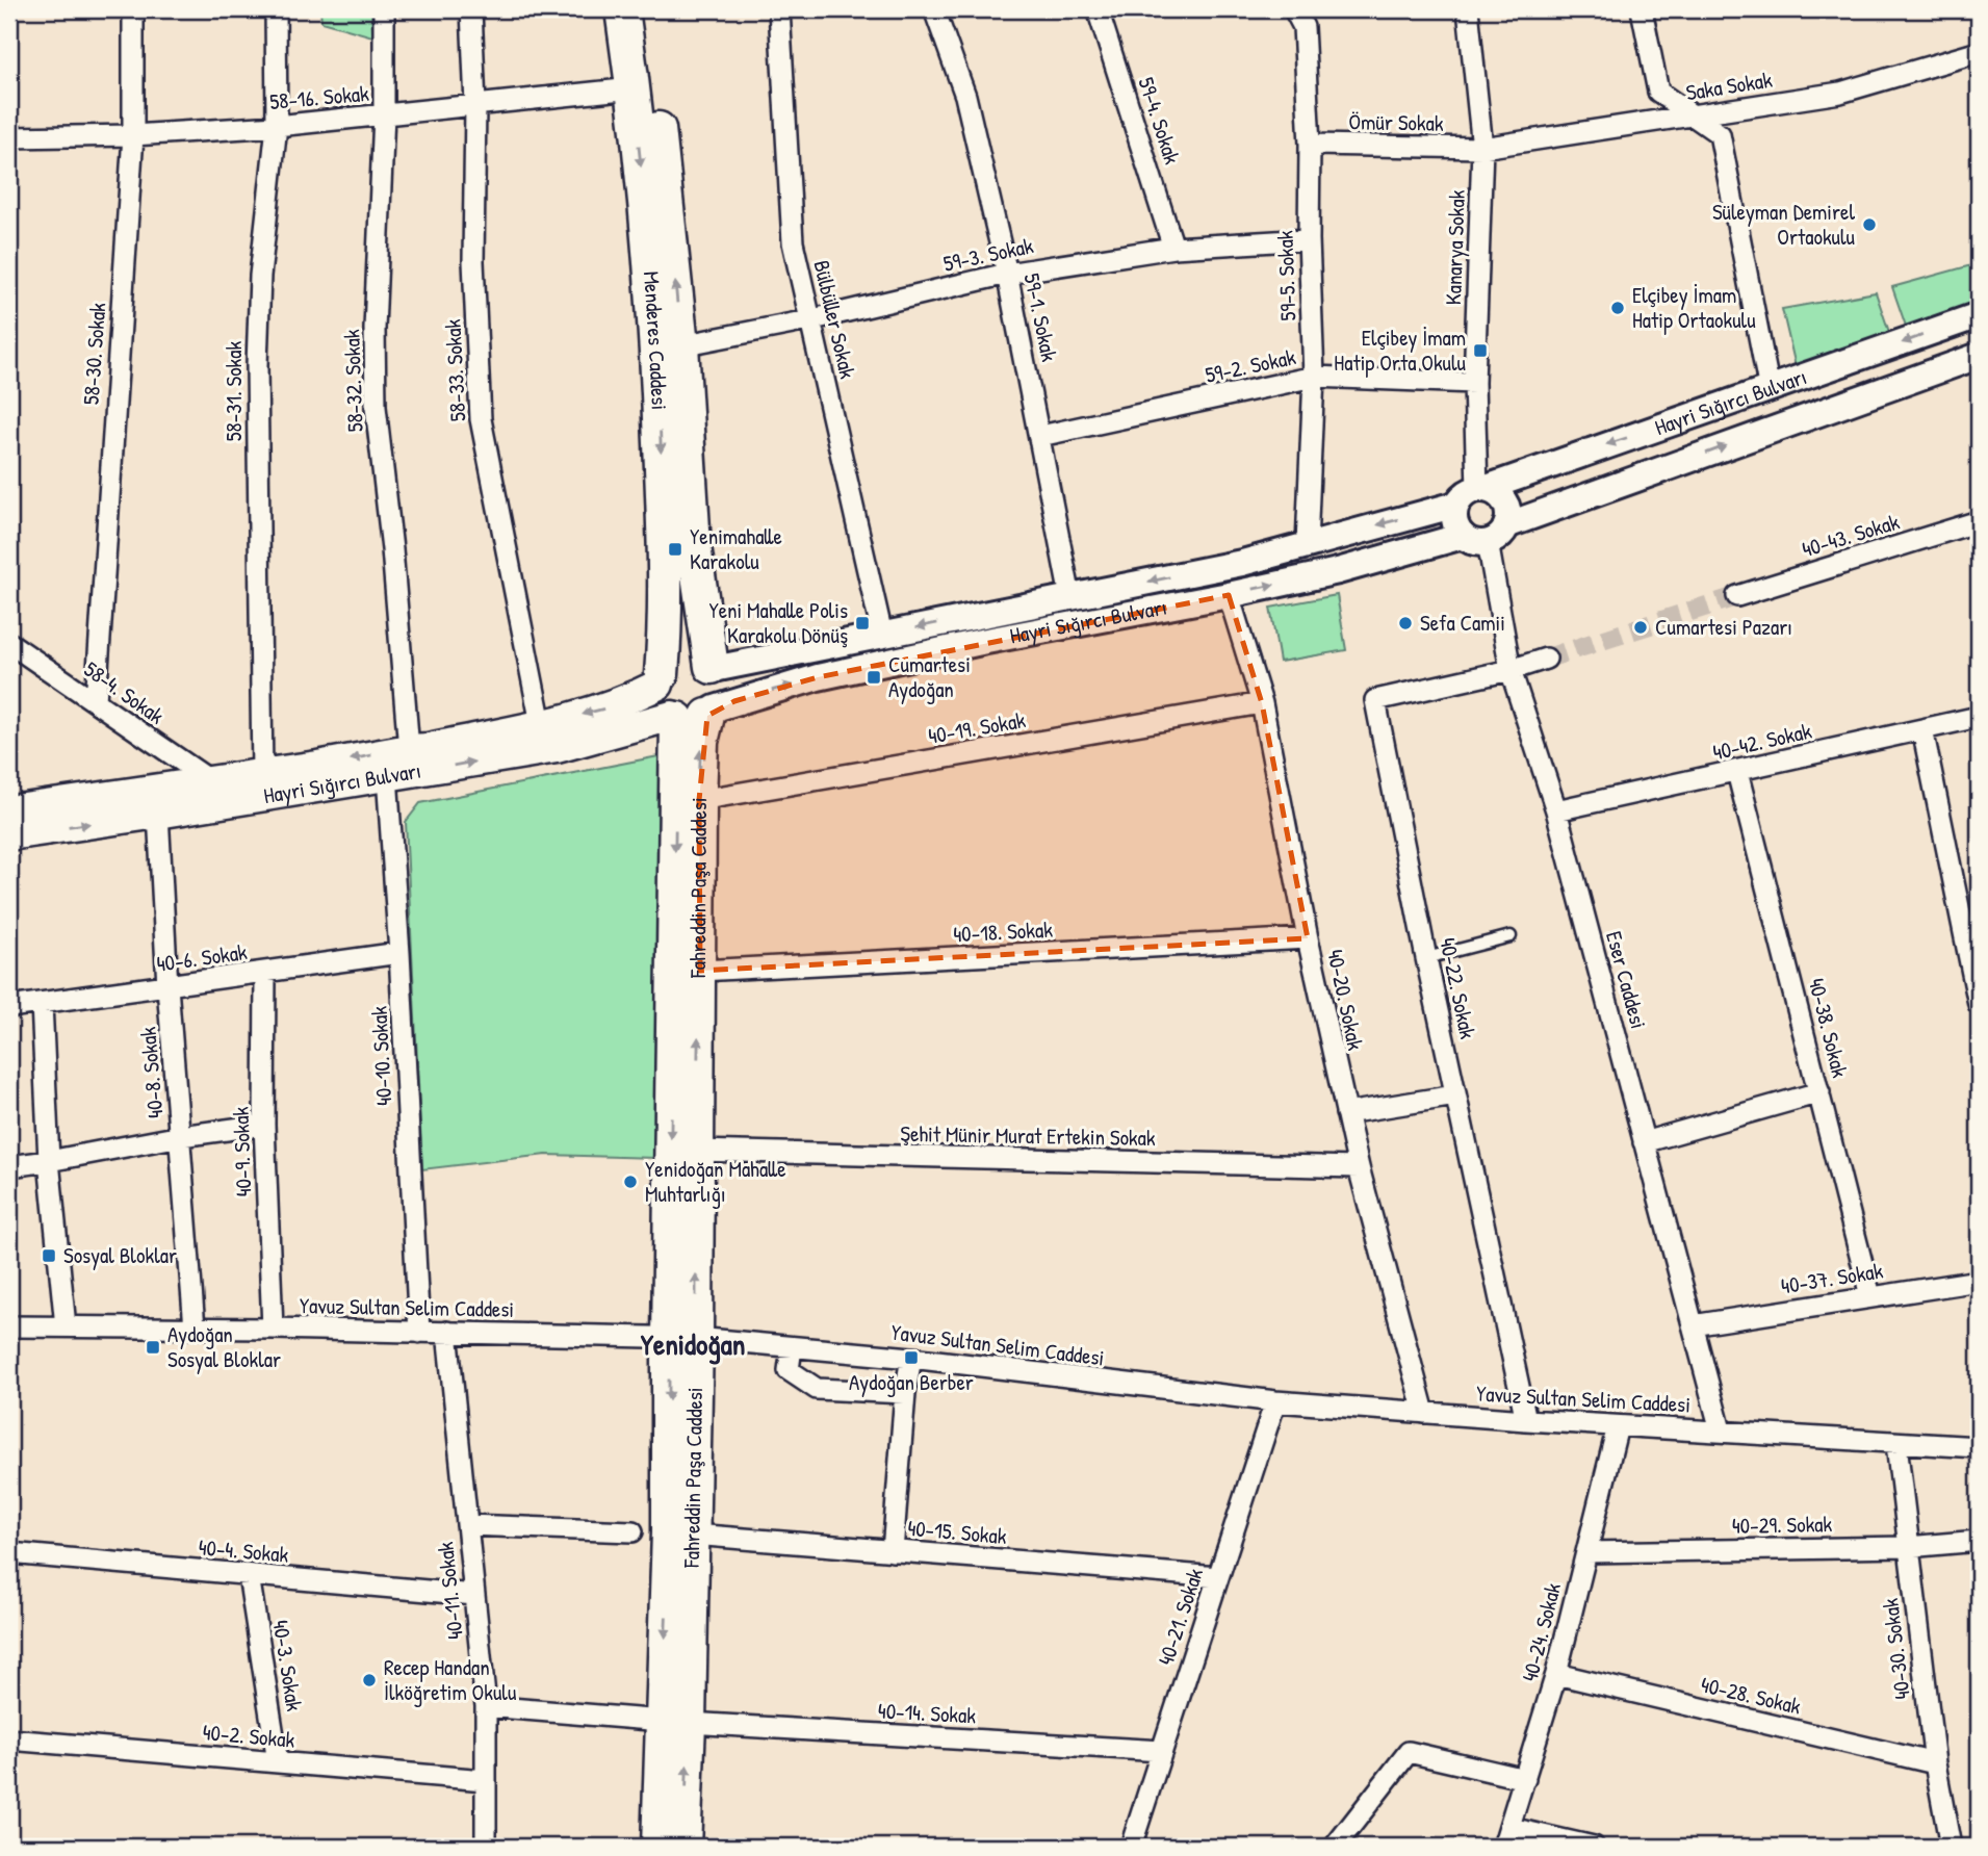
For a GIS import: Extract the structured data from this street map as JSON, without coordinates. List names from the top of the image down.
{
  "streets": {
    "main road": ["Menderes Caddesi", "Hayri Sığırcı Bulvarı", "Fahreddin Paşa Caddesi"],
    "street": [
      "Saka Sokak",
      "58-16. Sokak",
      "59-4. Sokak",
      "Ömür Sokak",
      "Kanarya Sokak",
      "59-3. Sokak",
      "59-5. Sokak",
      "59-1. Sokak",
      "Bülbüller Sokak",
      "58-30. Sokak",
      "59-2. Sokak",
      "58-33. Sokak",
      "58-32. Sokak",
      "58-31. Sokak",
      "40-43. Sokak",
      "58-4. Sokak",
      "40-19. Sokak",
      "40-42. Sokak",
      "40-18. Sokak",
      "40-6. Sokak",
      "Eser Caddesi",
      "40-22. Sokak",
      "40-20. Sokak",
      "40-38. Sokak",
      "40-10. Sokak",
      "40-8. Sokak",
      "Şehit Münir Murat Ertekin Sokak",
      "40-9. Sokak",
      "40-37. Sokak",
      "Yavuz Sultan Selim Caddesi",
      "40-29. Sokak",
      "40-15. Sokak",
      "40-4. Sokak",
      "40-11. Sokak",
      "40-21. Sokak",
      "40-24. Sokak",
      "40-30. Sokak",
      "40-3. Sokak",
      "40-28. Sokak",
      "40-14. Sokak",
      "40-2. Sokak"
    ]
  },
  "crossings": [
    ["Saka Sokak", "Ömür Sokak"],
    ["Saka Sokak", "Kanarya Sokak"],
    ["58-16. Sokak", "Menderes Caddesi"],
    ["58-16. Sokak", "58-30. Sokak"],
    ["58-16. Sokak", "58-33. Sokak"],
    ["58-16. Sokak", "58-32. Sokak"],
    ["58-16. Sokak", "58-31. Sokak"],
    ["59-4. Sokak", "59-3. Sokak"],
    ["Ömür Sokak", "Kanarya Sokak"],
    ["Ömür Sokak", "59-5. Sokak"],
    ["Kanarya Sokak", "59-2. Sokak"],
    ["Kanarya Sokak", "Hayri Sığırcı Bulvarı"],
    ["Kanarya Sokak", "Eser Caddesi"],
    ["59-3. Sokak", "59-5. Sokak"],
    ["59-3. Sokak", "59-1. Sokak"],
    ["59-3. Sokak", "Bülbüller Sokak"],
    ["59-3. Sokak", "Menderes Caddesi"],
    ["59-5. Sokak", "59-2. Sokak"],
    ["59-5. Sokak", "Hayri Sığırcı Bulvarı"],
    ["59-1. Sokak", "59-2. Sokak"],
    ["59-1. Sokak", "Hayri Sığırcı Bulvarı"],
    ["Bülbüller Sokak", "Hayri Sığırcı Bulvarı"],
    ["Menderes Caddesi", "Hayri Sığırcı Bulvarı"],
    ["Menderes Caddesi", "Fahreddin Paşa Caddesi"],
    ["58-30. Sokak", "58-4. Sokak"],
    ["58-33. Sokak", "Hayri Sığırcı Bulvarı"],
    ["58-32. Sokak", "Hayri Sığırcı Bulvarı"],
    ["58-31. Sokak", "Hayri Sığırcı Bulvarı"],
    ["Hayri Sığırcı Bulvarı", "58-4. Sokak"],
    ["Hayri Sığırcı Bulvarı", "Fahreddin Paşa Caddesi"],
    ["Hayri Sığırcı Bulvarı", "Eser Caddesi"],
    ["Hayri Sığırcı Bulvarı", "40-20. Sokak"],
    ["Hayri Sığırcı Bulvarı", "40-10. Sokak"],
    ["Hayri Sığırcı Bulvarı", "40-8. Sokak"],
    ["40-19. Sokak", "Fahreddin Paşa Caddesi"],
    ["40-19. Sokak", "40-20. Sokak"],
    ["40-42. Sokak", "Eser Caddesi"],
    ["40-42. Sokak", "40-38. Sokak"],
    ["Fahreddin Paşa Caddesi", "40-18. Sokak"],
    ["Fahreddin Paşa Caddesi", "Şehit Münir Murat Ertekin Sokak"],
    ["Fahreddin Paşa Caddesi", "Yavuz Sultan Selim Caddesi"],
    ["Fahreddin Paşa Caddesi", "40-15. Sokak"],
    ["Fahreddin Paşa Caddesi", "40-14. Sokak"],
    ["40-18. Sokak", "40-20. Sokak"],
    ["40-6. Sokak", "40-10. Sokak"],
    ["40-6. Sokak", "40-8. Sokak"],
    ["40-6. Sokak", "40-9. Sokak"],
    ["Eser Caddesi", "40-22. Sokak"],
    ["Eser Caddesi", "40-37. Sokak"],
    ["Eser Caddesi", "Yavuz Sultan Selim Caddesi"],
    ["40-22. Sokak", "Yavuz Sultan Selim Caddesi"],
    ["40-20. Sokak", "Şehit Münir Murat Ertekin Sokak"],
    ["40-20. Sokak", "Yavuz Sultan Selim Caddesi"],
    ["40-38. Sokak", "40-37. Sokak"],
    ["40-10. Sokak", "Yavuz Sultan Selim Caddesi"],
    ["40-8. Sokak", "Yavuz Sultan Selim Caddesi"],
    ["40-9. Sokak", "Yavuz Sultan Selim Caddesi"],
    ["Yavuz Sultan Selim Caddesi", "40-11. Sokak"],
    ["Yavuz Sultan Selim Caddesi", "40-21. Sokak"],
    ["Yavuz Sultan Selim Caddesi", "40-24. Sokak"],
    ["Yavuz Sultan Selim Caddesi", "40-30. Sokak"],
    ["40-29. Sokak", "40-24. Sokak"],
    ["40-29. Sokak", "40-30. Sokak"],
    ["40-15. Sokak", "40-21. Sokak"],
    ["40-4. Sokak", "40-11. Sokak"],
    ["40-4. Sokak", "40-3. Sokak"],
    ["40-11. Sokak", "40-14. Sokak"],
    ["40-11. Sokak", "40-2. Sokak"],
    ["40-21. Sokak", "40-14. Sokak"],
    ["40-24. Sokak", "40-28. Sokak"],
    ["40-30. Sokak", "40-28. Sokak"],
    ["40-3. Sokak", "40-2. Sokak"]
  ],
  "districts": ["Yenidoğan"],
  "places": {
    "other": [
      "Süleyman Demirel Ortaokulu",
      "Elçibey İmam Hatip Ortaokulu",
      "Sefa Camii",
      "Cumartesi Pazarı",
      "Yenidoğan Mahalle Muhtarlığı",
      "Recep Handan İlköğretim Okulu"
    ],
    "transit": [
      "Elçibey İmam Hatip Orta Okulu",
      "Yenimahalle Karakolu",
      "Yeni Mahalle Polis Karakolu Dönüş",
      "Cumartesi Aydoğan",
      "Sosyal Bloklar",
      "Aydoğan Sosyal Bloklar",
      "Aydoğan Berber"
    ]
  }
}
